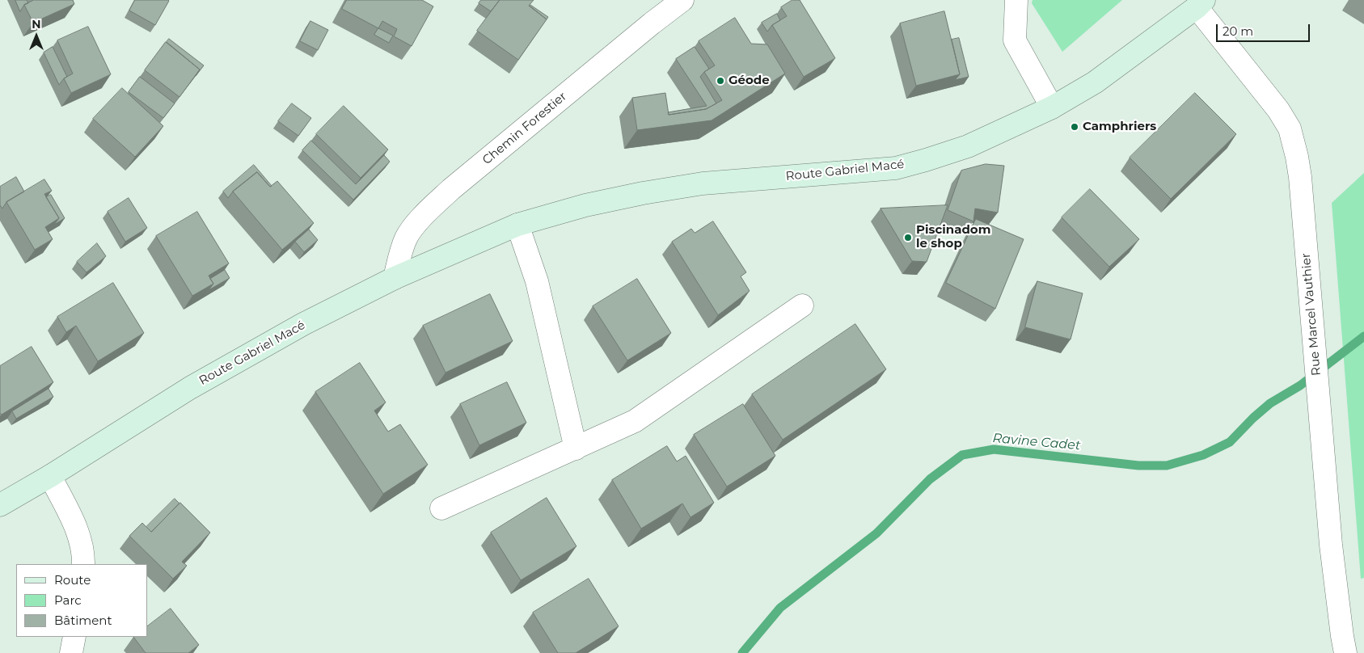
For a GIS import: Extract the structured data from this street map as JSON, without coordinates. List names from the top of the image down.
{
  "streets": {
    "main road": ["Route Gabriel Macé"],
    "street": ["Chemin Forestier", "Rue Marcel Vauthier"]
  },
  "crossings": [
    ["Chemin Forestier", "Route Gabriel Macé"],
    ["Route Gabriel Macé", "Rue Marcel Vauthier"]
  ],
  "water": ["Ravine Cadet"],
  "places": ["Géode", "Camphriers", "Piscinadom le shop"],
  "legend": ["Route", "Parc", "Bâtiment"],
  "scale_bar": "20 m",
  "north": "top"
}
